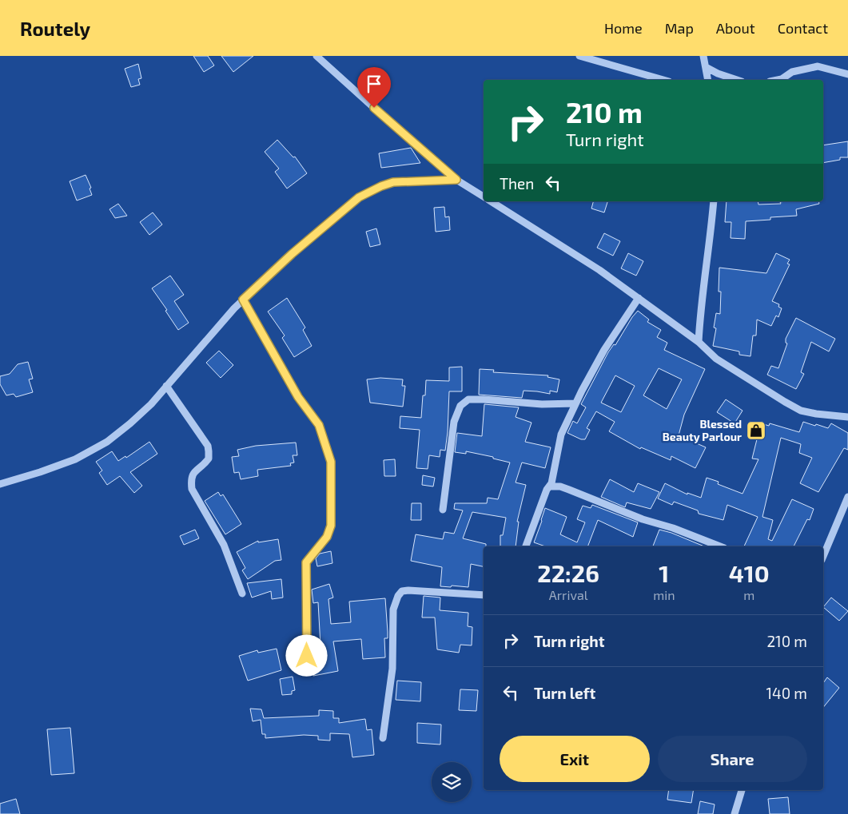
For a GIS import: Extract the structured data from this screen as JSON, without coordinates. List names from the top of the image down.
{
  "places": {
    "shop": ["Blessed Beauty Parlour"]
  },
  "page": {
    "header": "Routely",
    "nav": [
      "Home",
      "Map",
      "About",
      "Contact"
    ],
    "turn": ["210 m", "Turn right"],
    "then": "Then",
    "eta": [
      "22:26",
      "Arrival",
      "1",
      "min",
      "410",
      "m"
    ],
    "list": [
      {
        "name": "Turn right",
        "value": "210 m"
      },
      {
        "name": "Turn left",
        "value": "140 m"
      }
    ],
    "buttons": ["Exit", "Share"]
  }
}
